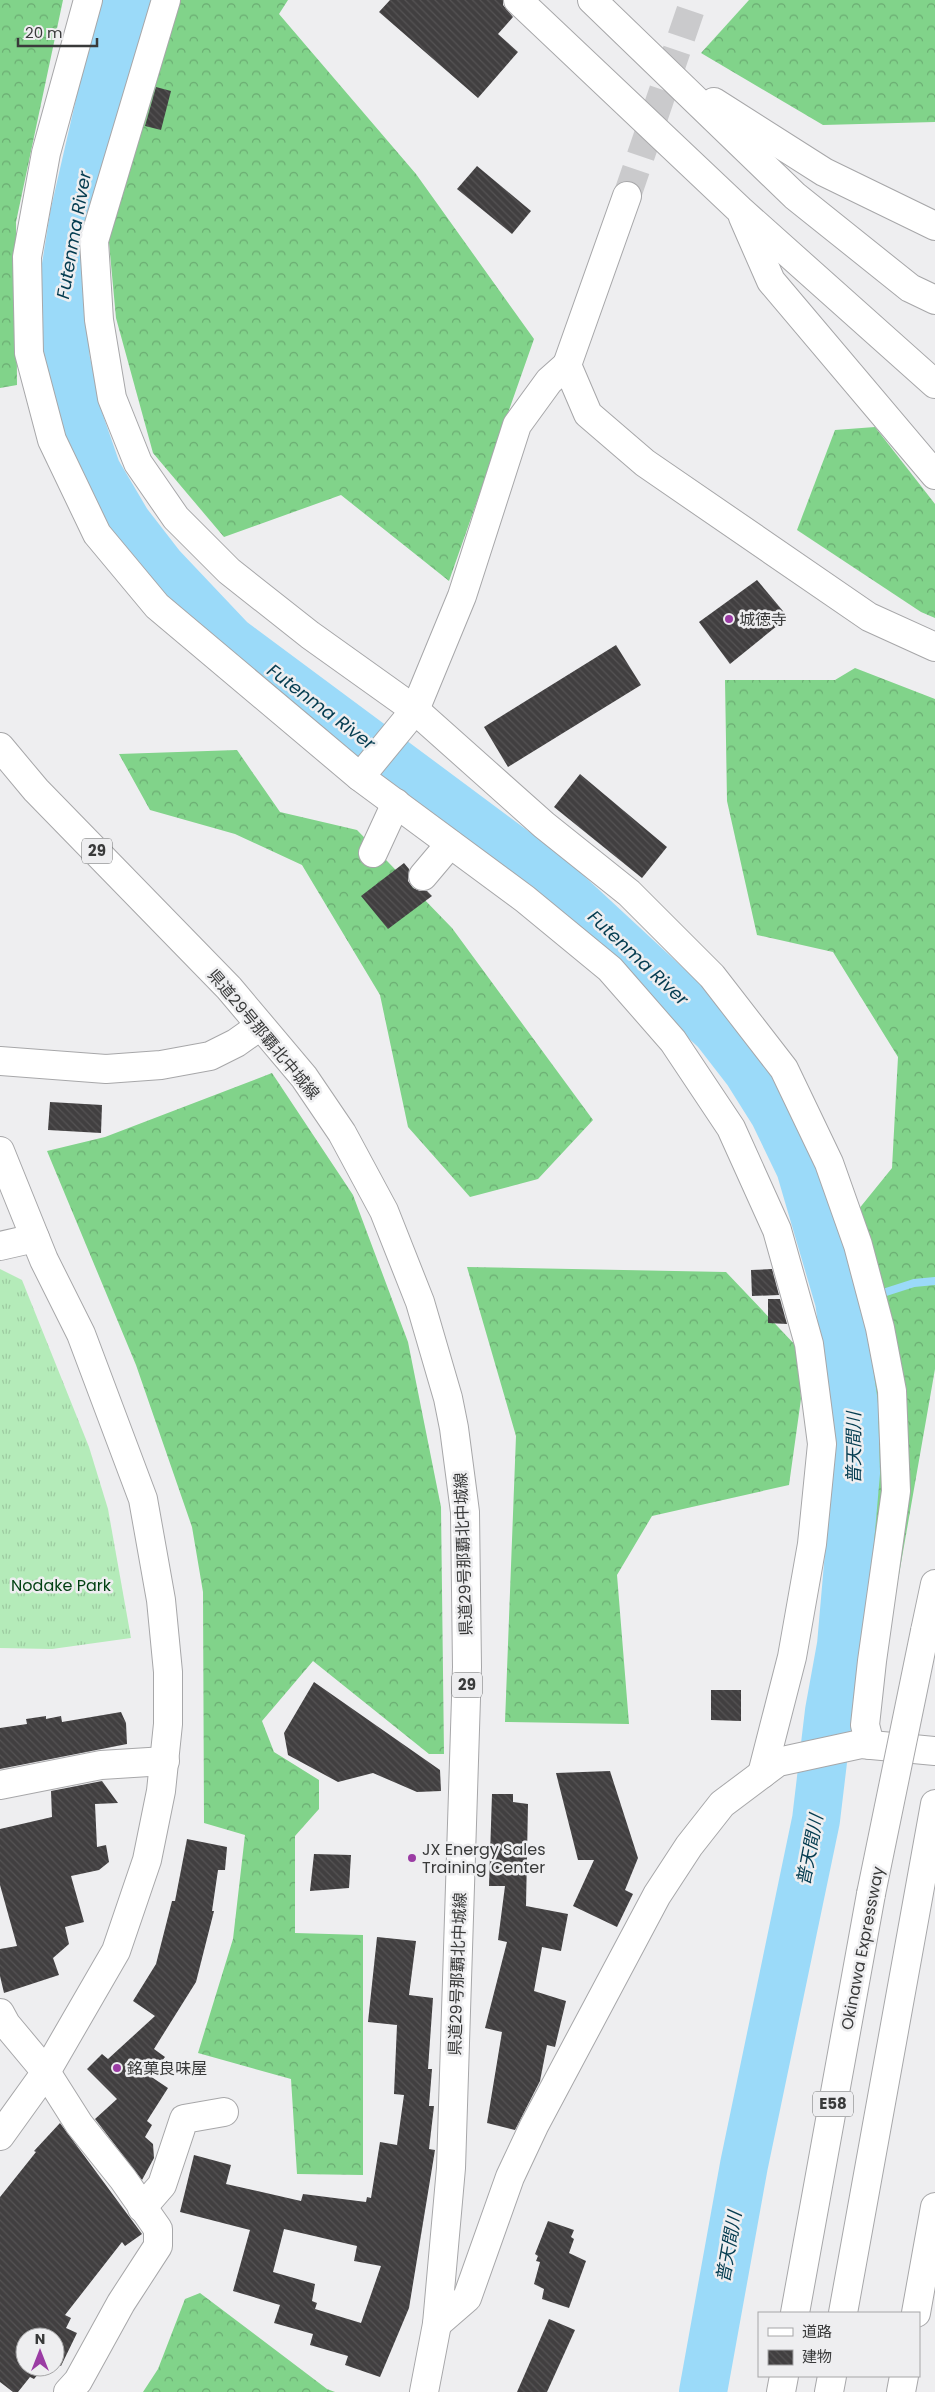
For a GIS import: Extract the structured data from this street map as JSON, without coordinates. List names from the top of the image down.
{
  "streets": {
    "main road": [
      "29",
      "県道29号那覇北中城線",
      "Okinawa Expressway",
      "E58"
    ]
  },
  "water": ["Futenma River", "普天間川"],
  "parks": ["Nodake Park"],
  "places": ["城徳寺", "JX Energy Sales Training Center", "銘菓良味屋"],
  "legend": ["道路", "建物"],
  "scale_bar": "20 m",
  "north": "top"
}
